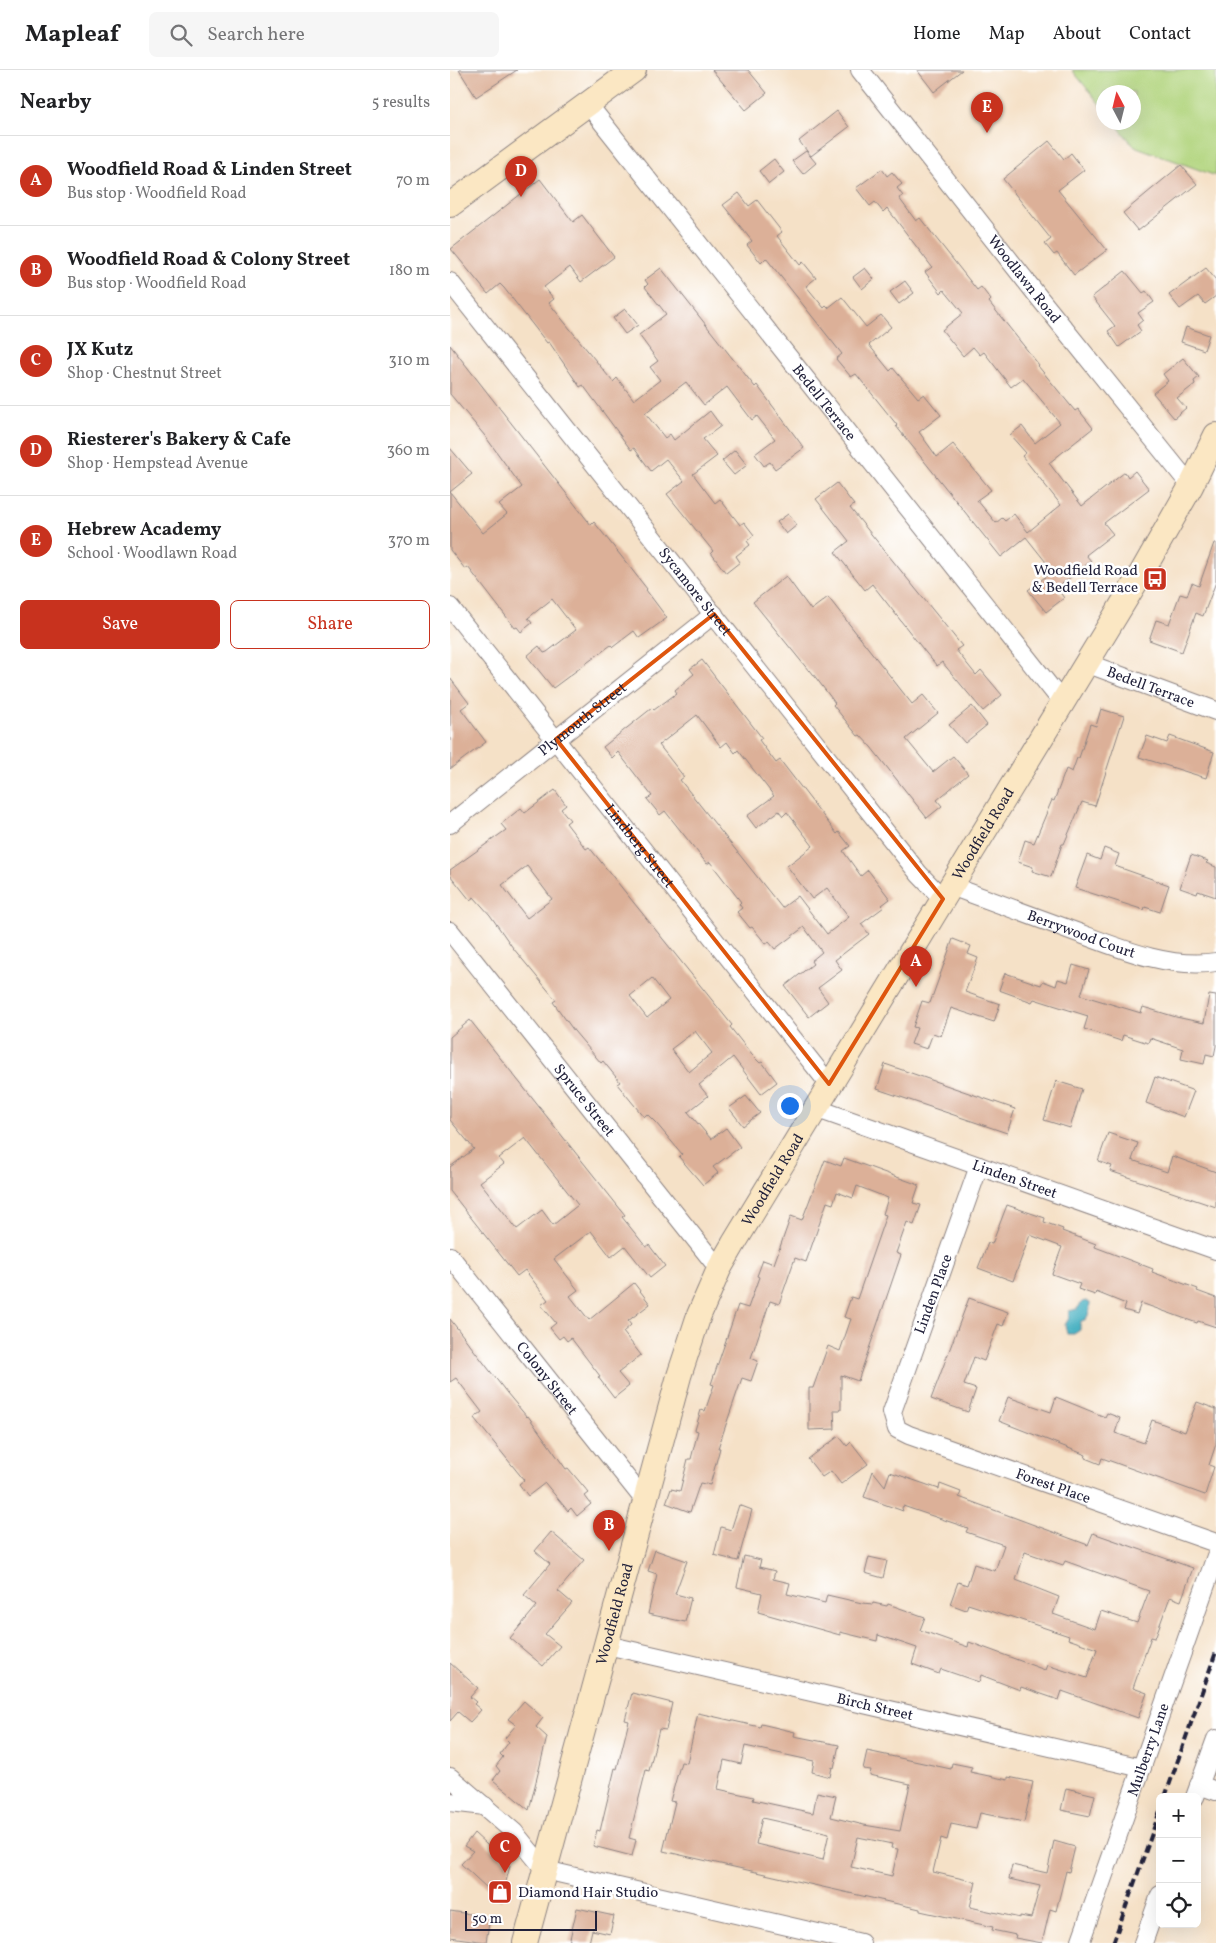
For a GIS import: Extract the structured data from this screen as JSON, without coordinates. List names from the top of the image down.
{
  "streets": {
    "main road": ["Woodfield Road"],
    "street": [
      "Woodlawn Road",
      "Bedell Terrace",
      "Sycamore Street",
      "Plymouth Street",
      "Lindberg Street",
      "Berrywood Court",
      "Spruce Street",
      "Linden Street",
      "Linden Place",
      "Colony Street",
      "Forest Place",
      "Birch Street",
      "Mulberry Lane"
    ]
  },
  "crossings": [
    ["Woodlawn Road", "Woodfield Road"],
    ["Bedell Terrace", "Woodfield Road"],
    ["Sycamore Street", "Plymouth Street"],
    ["Sycamore Street", "Woodfield Road"],
    ["Sycamore Street", "Berrywood Court"],
    ["Plymouth Street", "Lindberg Street"],
    ["Woodfield Road", "Lindberg Street"],
    ["Woodfield Road", "Berrywood Court"],
    ["Woodfield Road", "Spruce Street"],
    ["Woodfield Road", "Linden Street"],
    ["Woodfield Road", "Colony Street"],
    ["Woodfield Road", "Birch Street"],
    ["Linden Street", "Linden Place"],
    ["Linden Place", "Forest Place"],
    ["Birch Street", "Mulberry Lane"]
  ],
  "places": {
    "bus stop": ["Woodfield Road & Bedell Terrace"],
    "shop": ["Diamond Hair Studio"]
  },
  "scale_bar": "50 m",
  "north": "top",
  "page": {
    "header": "Mapleaf",
    "search": "Search here",
    "nav": [
      "Home",
      "Map",
      "About",
      "Contact"
    ],
    "heading": ["Nearby", "5 results"],
    "pins": [
      "E",
      "D",
      "A",
      "B",
      "C"
    ],
    "list": [
      {
        "mark": "A",
        "name": "Woodfield Road & Linden Street",
        "note": "Bus stop · Woodfield Road",
        "value": "70 m"
      },
      {
        "mark": "B",
        "name": "Woodfield Road & Colony Street",
        "note": "Bus stop · Woodfield Road",
        "value": "180 m"
      },
      {
        "mark": "C",
        "name": "JX Kutz",
        "note": "Shop · Chestnut Street",
        "value": "310 m"
      },
      {
        "mark": "D",
        "name": "Riesterer's Bakery & Cafe",
        "note": "Shop · Hempstead Avenue",
        "value": "360 m"
      },
      {
        "mark": "E",
        "name": "Hebrew Academy",
        "note": "School · Woodlawn Road",
        "value": "370 m"
      }
    ],
    "buttons": ["Save", "Share"],
    "map_buttons": ["+", "−"],
    "scale": "50 m"
  }
}
